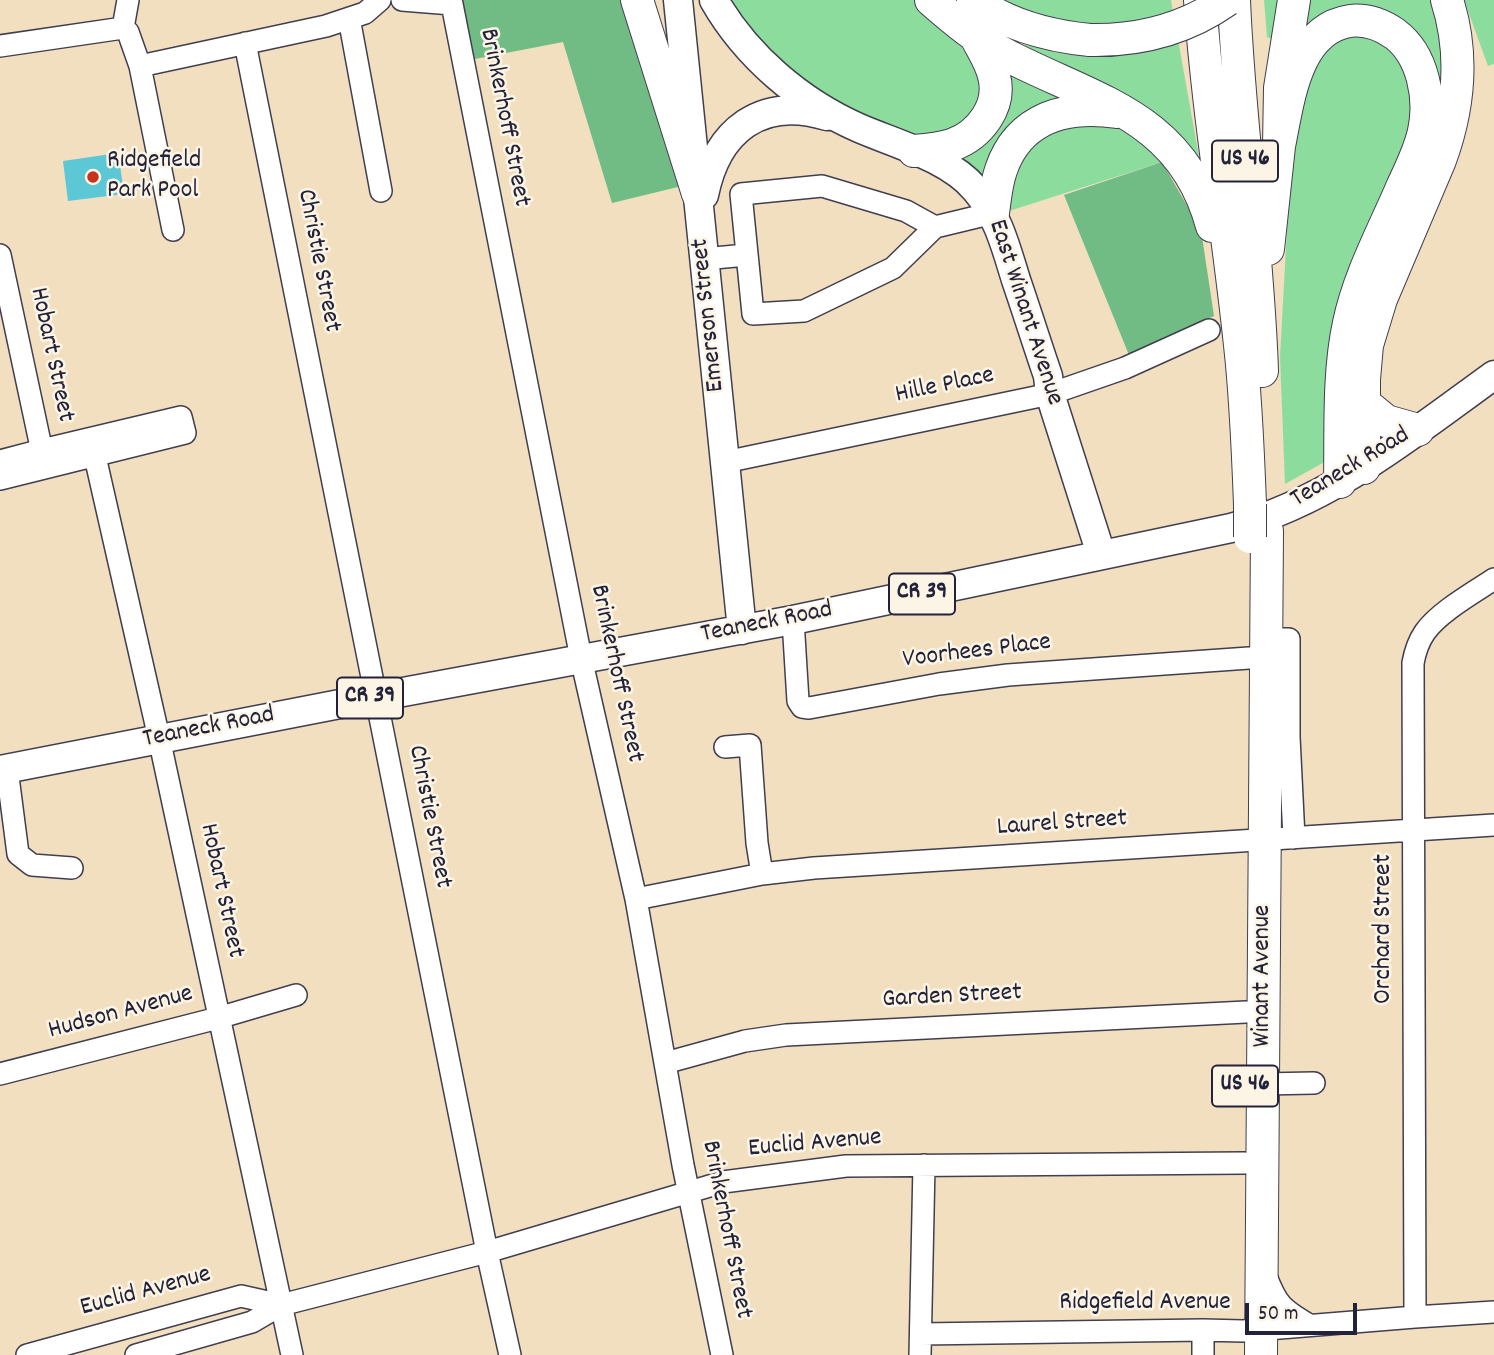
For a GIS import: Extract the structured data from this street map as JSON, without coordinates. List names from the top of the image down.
{
  "streets": {
    "highway": ["US 46", "Winant Avenue"],
    "main road": [
      "East Winant Avenue",
      "Emerson Street",
      "Teaneck Road",
      "CR 39"
    ],
    "street": [
      "Brinkerhoff Street",
      "Christie Street",
      "Hobart Street",
      "Hille Place",
      "Voorhees Place",
      "Laurel Street",
      "Orchard Street",
      "Garden Street",
      "Hudson Avenue",
      "Euclid Avenue",
      "Ridgefield Avenue"
    ]
  },
  "crossings": [
    ["Brinkerhoff Street", "Teaneck Road"],
    ["Brinkerhoff Street", "Laurel Street"],
    ["Brinkerhoff Street", "Garden Street"],
    ["Brinkerhoff Street", "Euclid Avenue"],
    ["US 46", "Voorhees Place"],
    ["US 46", "Winant Avenue"],
    ["Christie Street", "Teaneck Road"],
    ["Christie Street", "Euclid Avenue"],
    ["East Winant Avenue", "Hille Place"],
    ["East Winant Avenue", "Teaneck Road"],
    ["Emerson Street", "Hille Place"],
    ["Emerson Street", "Teaneck Road"],
    ["Hobart Street", "Teaneck Road"],
    ["Hobart Street", "Hudson Avenue"],
    ["Hobart Street", "Euclid Avenue"],
    ["Teaneck Road", "Voorhees Place"],
    ["Voorhees Place", "Winant Avenue"],
    ["Laurel Street", "Orchard Street"],
    ["Laurel Street", "Winant Avenue"],
    ["Orchard Street", "Ridgefield Avenue"],
    ["Winant Avenue", "Garden Street"],
    ["Winant Avenue", "Euclid Avenue"],
    ["Winant Avenue", "Ridgefield Avenue"]
  ],
  "places": ["Ridgefield Park Pool"],
  "scale_bar": "50 m"
}
